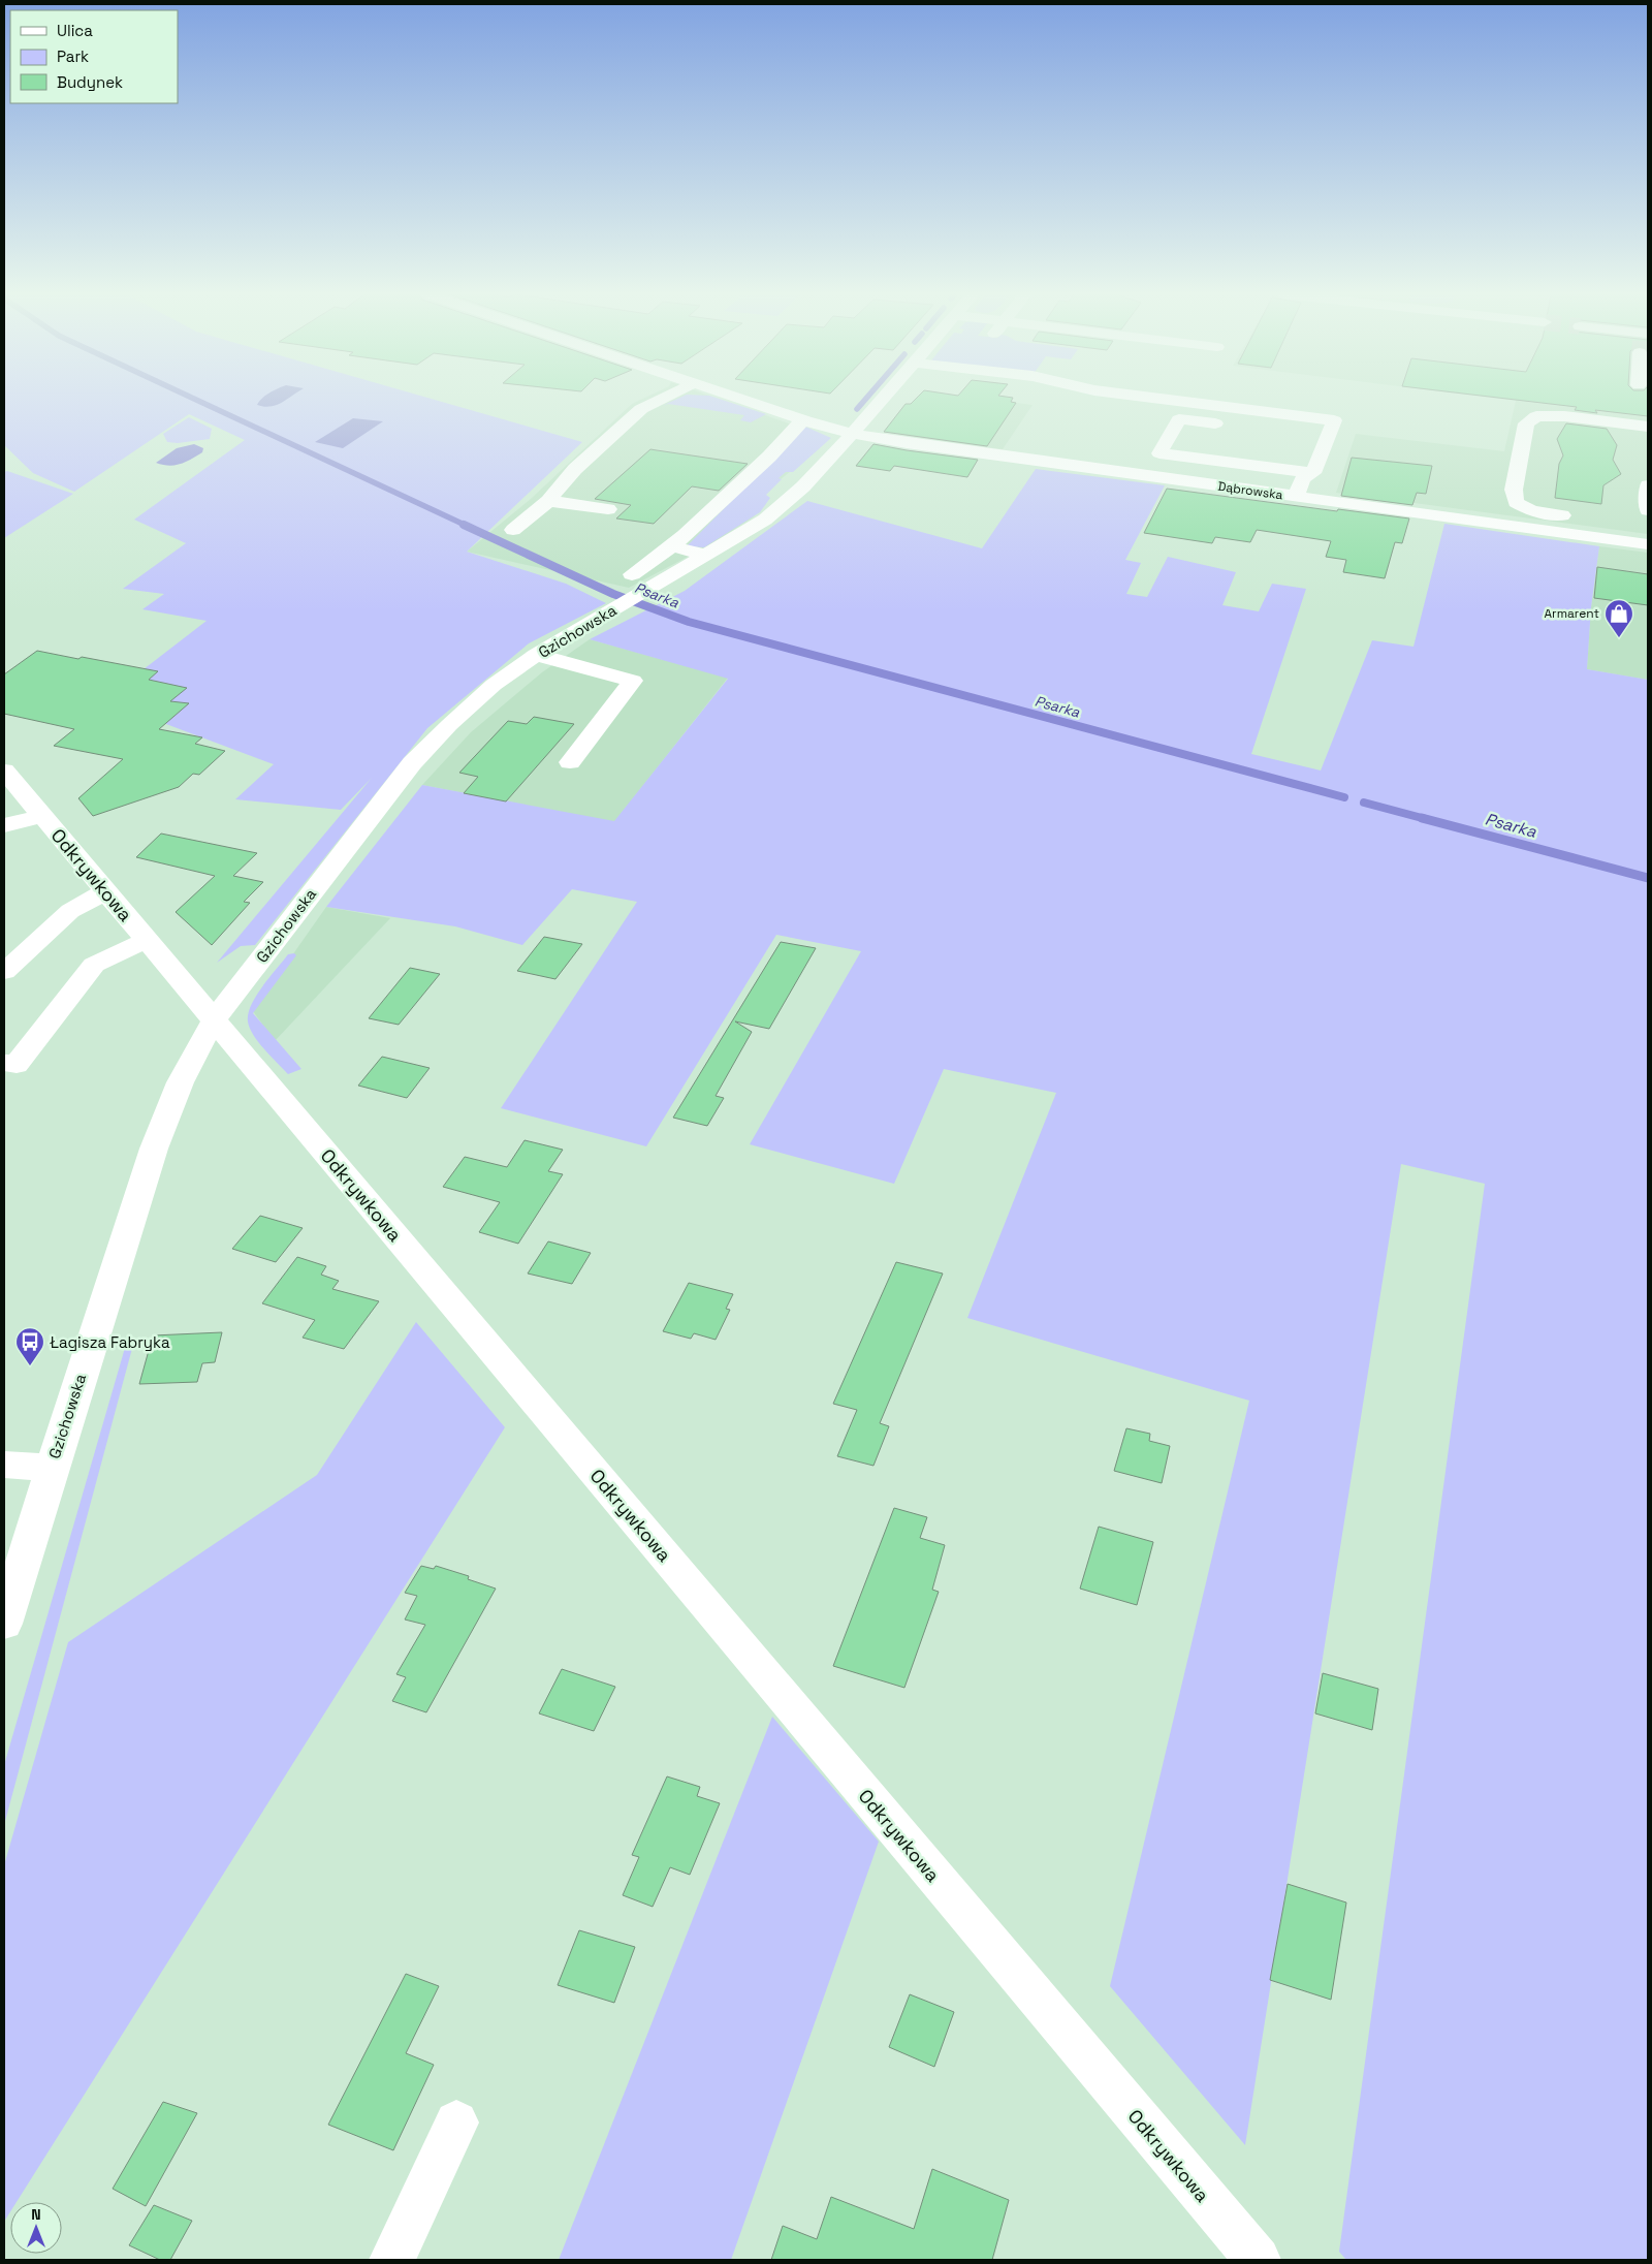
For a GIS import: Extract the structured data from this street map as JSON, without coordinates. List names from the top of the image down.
{
  "streets": {
    "street": ["Dąbrowska", "Gzichowska", "Odkrywkowa"]
  },
  "crossings": [
    ["Dąbrowska", "Gzichowska"],
    ["Gzichowska", "Odkrywkowa"]
  ],
  "water": ["Psarka"],
  "places": {
    "shop": ["Armarent"],
    "bus stop": ["Łagisza Fabryka"]
  },
  "legend": ["Ulica", "Park", "Budynek"],
  "north": "top"
}
